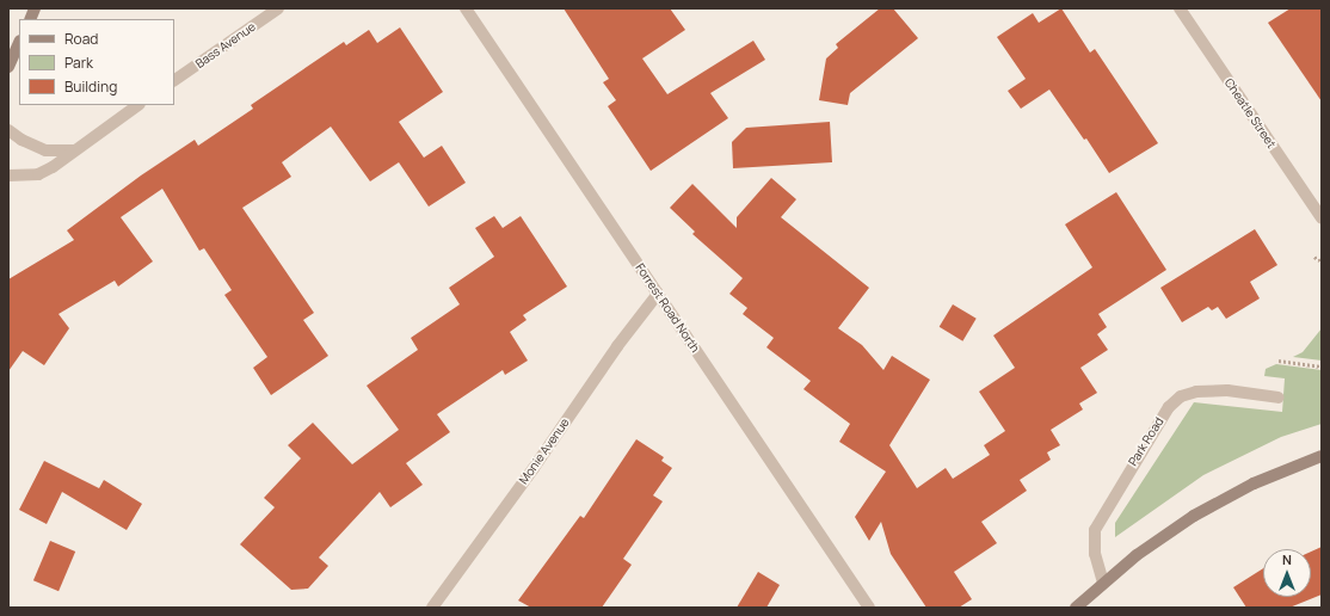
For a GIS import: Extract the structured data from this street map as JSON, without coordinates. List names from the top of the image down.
{
  "streets": {
    "street": [
      "Bass Avenue",
      "Cheatle Street",
      "Forrest Road North",
      "Park Road",
      "Monie Avenue"
    ]
  },
  "crossings": [
    ["Forrest Road North", "Monie Avenue"]
  ],
  "legend": ["Road", "Park", "Building"],
  "north": "top"
}
